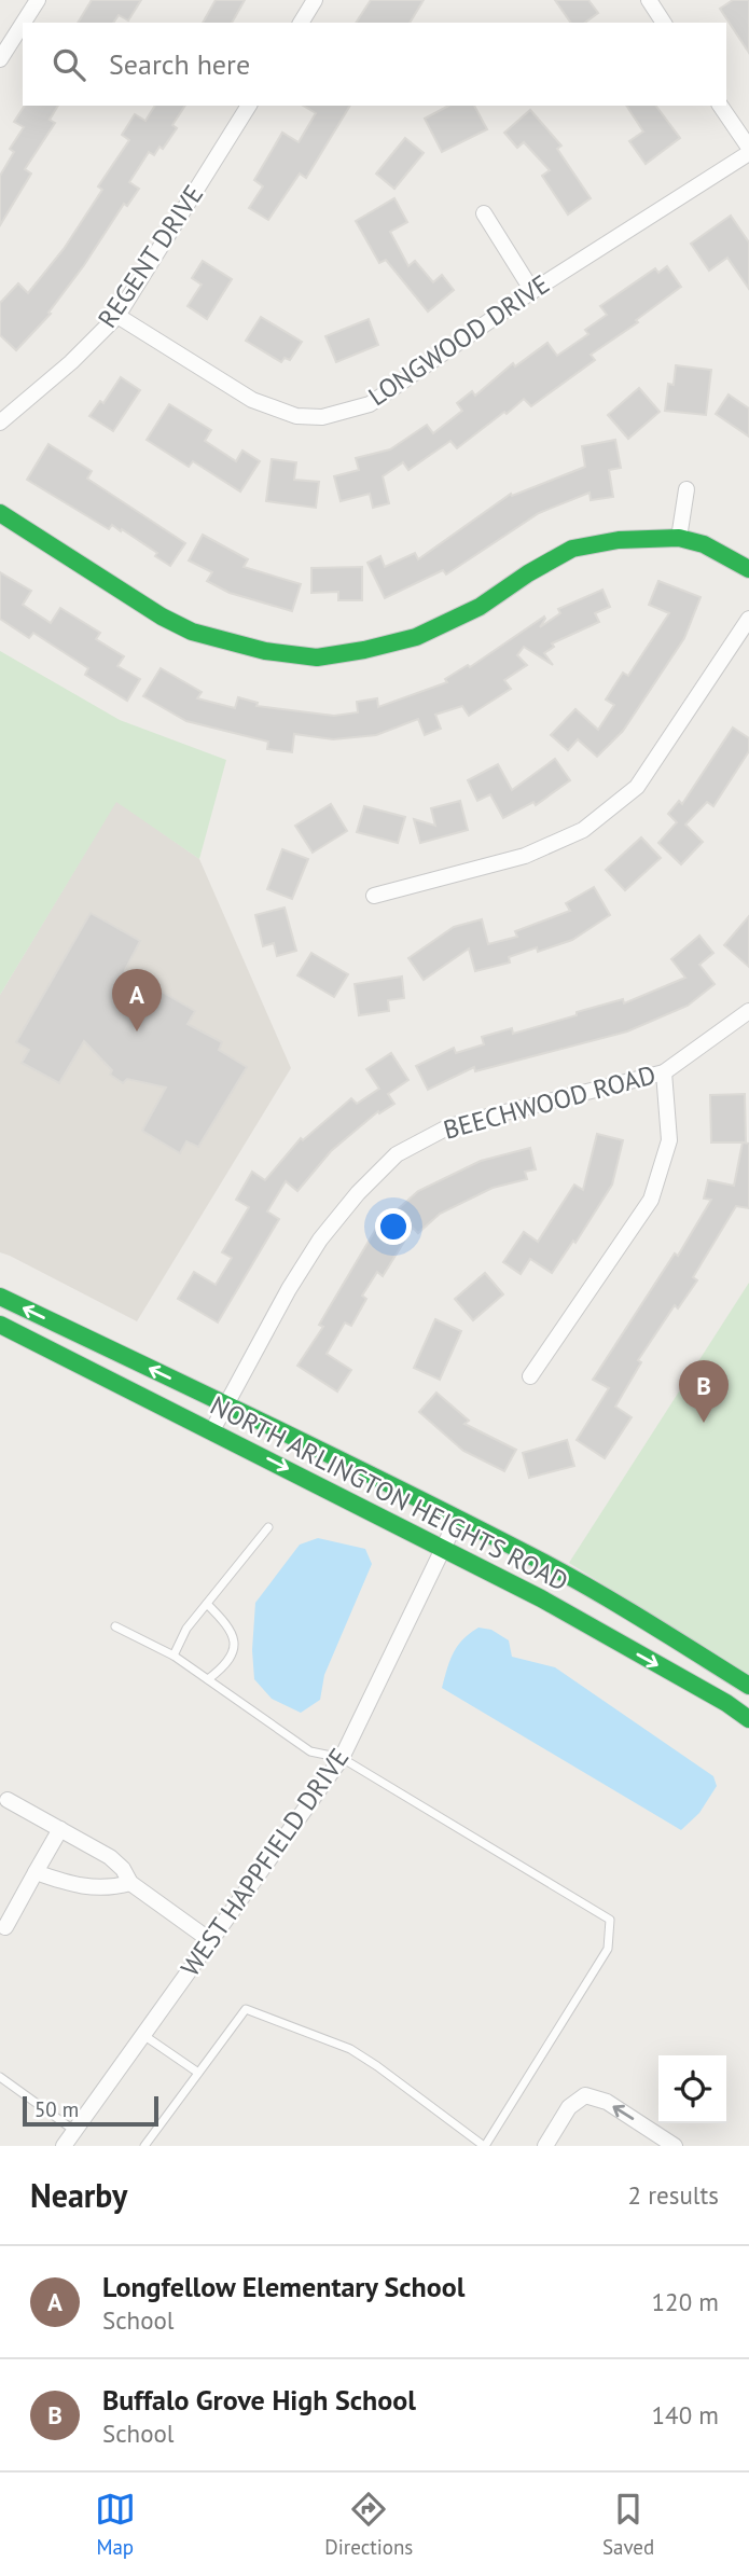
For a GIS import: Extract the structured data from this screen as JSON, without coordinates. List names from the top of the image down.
{
  "streets": {
    "main road": ["NORTH ARLINGTON HEIGHTS ROAD"],
    "street": [
      "REGENT DRIVE",
      "LONGWOOD DRIVE",
      "BEECHWOOD ROAD",
      "WEST HAPPFIELD DRIVE"
    ]
  },
  "crossings": [
    ["REGENT DRIVE", "LONGWOOD DRIVE"],
    ["BEECHWOOD ROAD", "NORTH ARLINGTON HEIGHTS ROAD"],
    ["NORTH ARLINGTON HEIGHTS ROAD", "WEST HAPPFIELD DRIVE"]
  ],
  "scale_bar": "50 m",
  "page": {
    "search": "Search here",
    "pins": ["A", "B"],
    "scale": "50 m",
    "heading": ["Nearby", "2 results"],
    "list": [
      {
        "mark": "A",
        "name": "Longfellow Elementary School",
        "note": "School",
        "value": "120 m"
      },
      {
        "mark": "B",
        "name": "Buffalo Grove High School",
        "note": "School",
        "value": "140 m"
      }
    ],
    "nav": ["Map", "Directions", "Saved"]
  }
}
